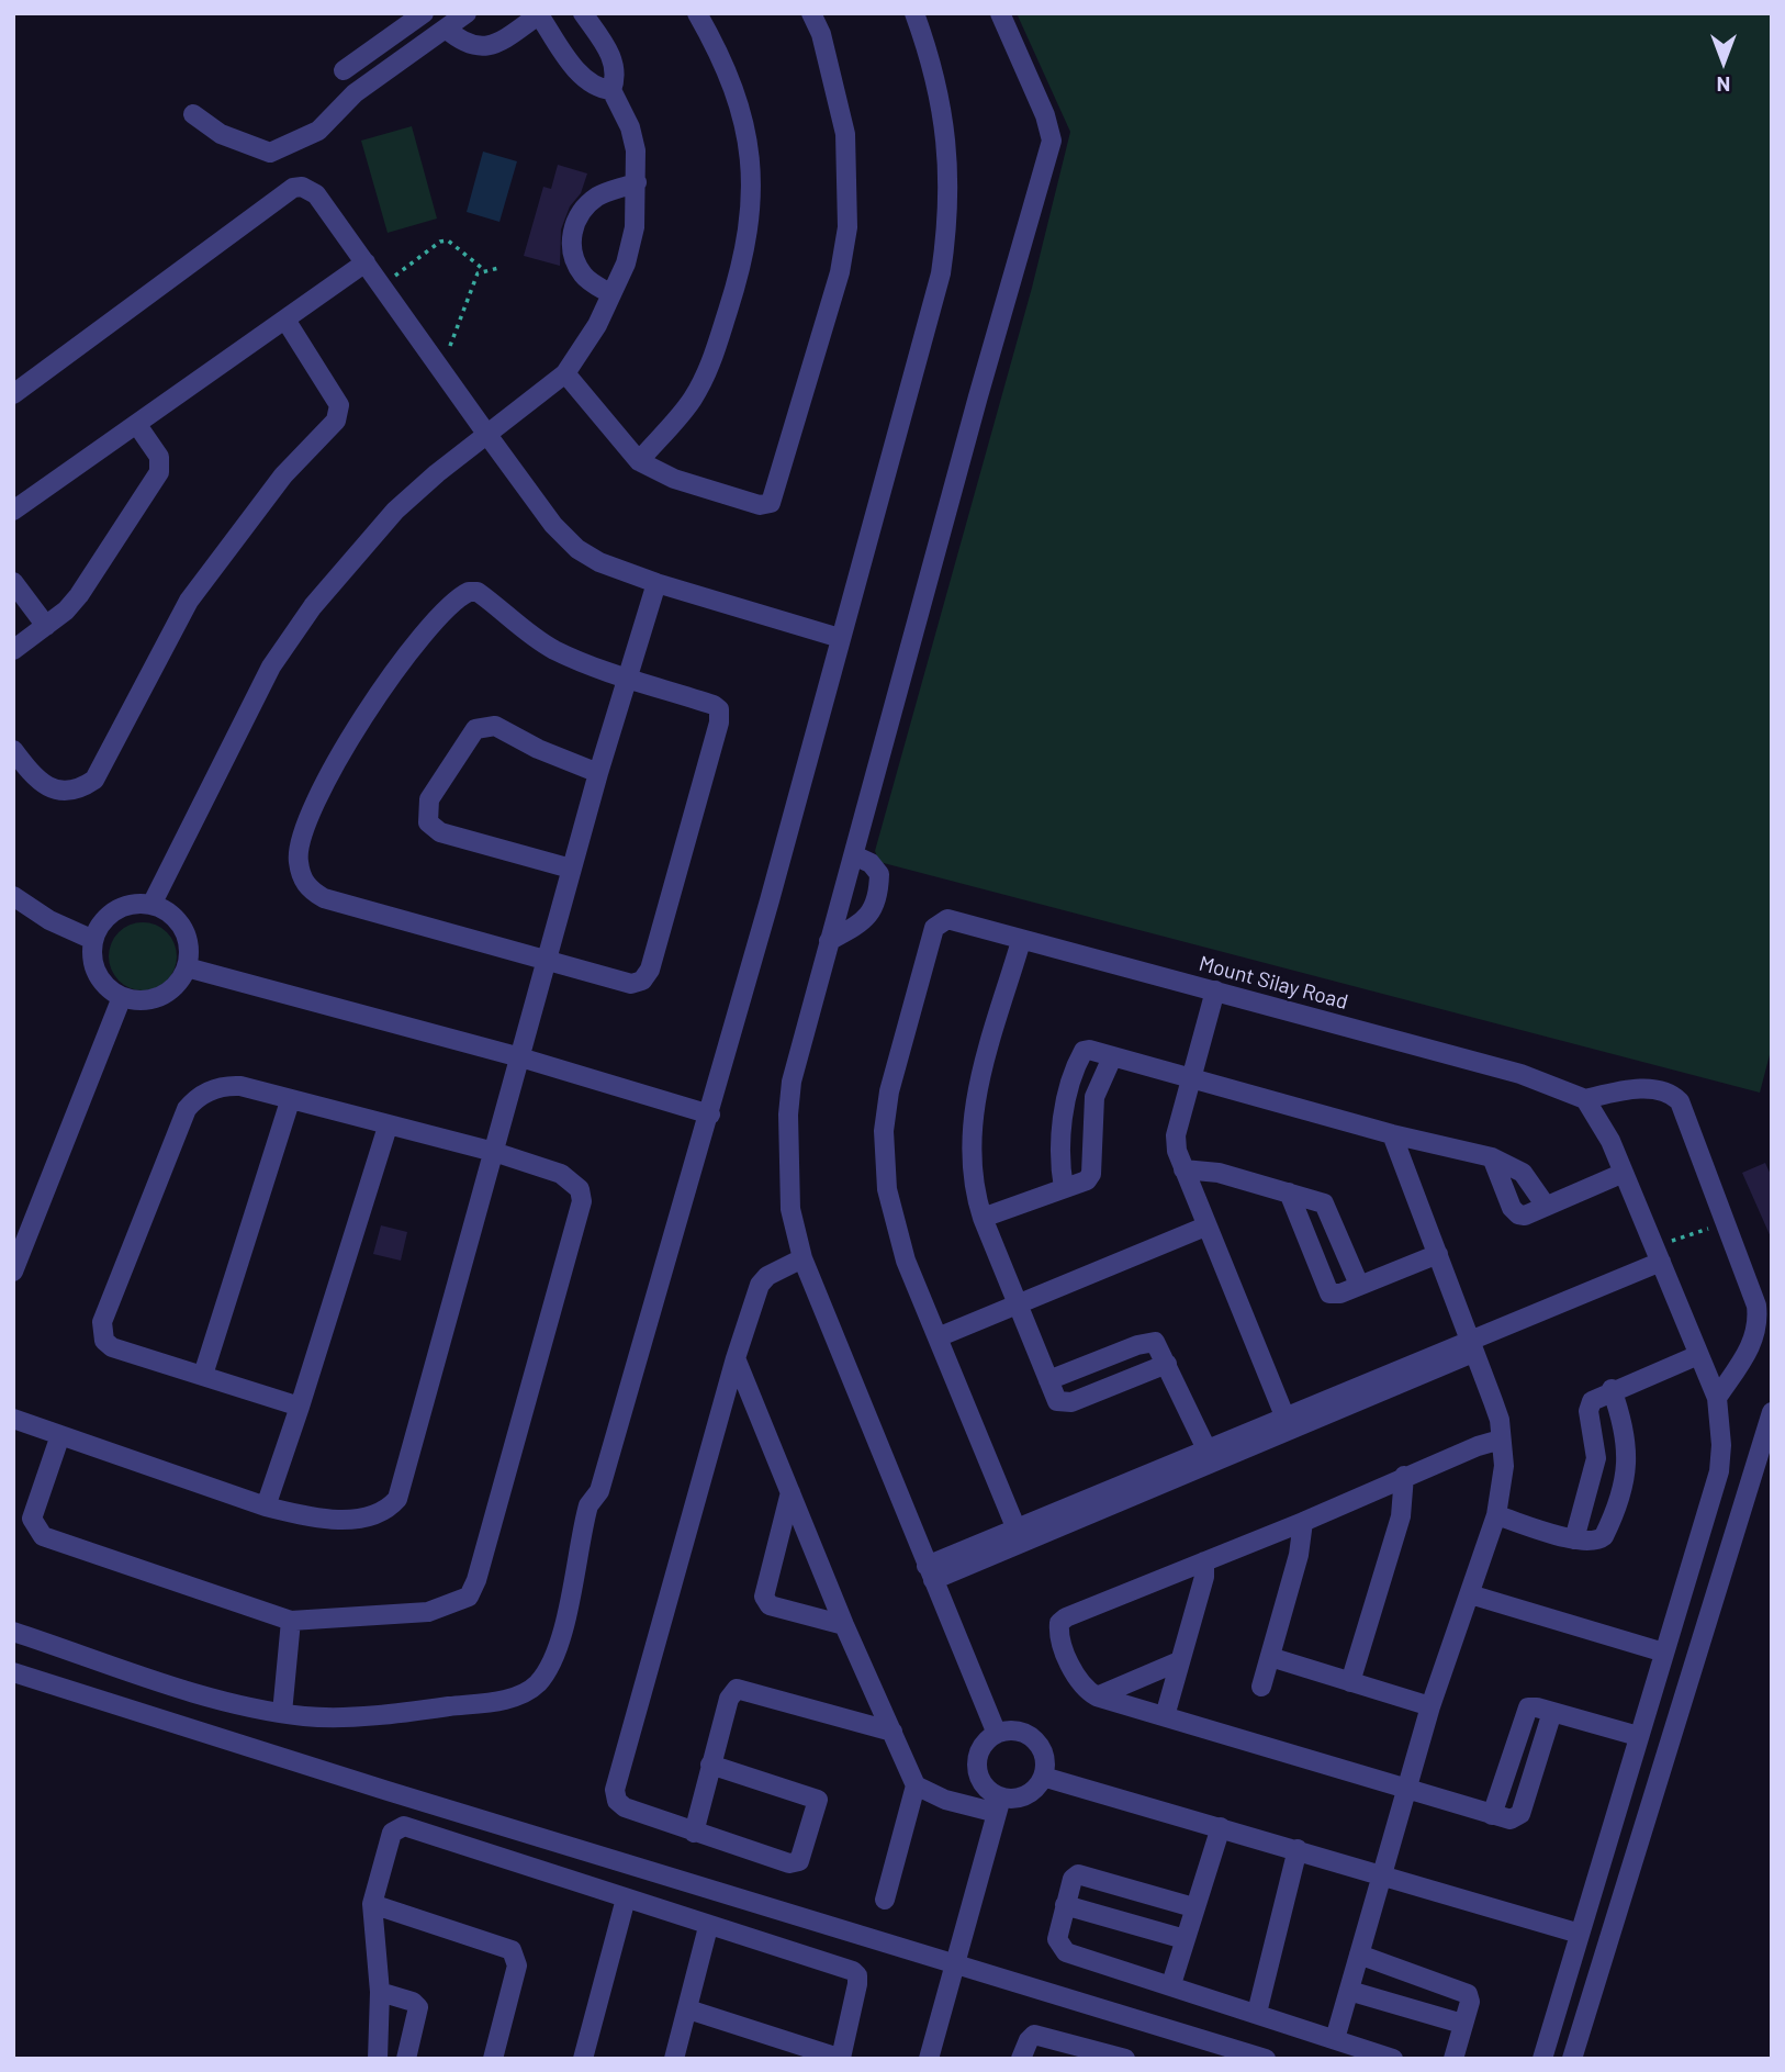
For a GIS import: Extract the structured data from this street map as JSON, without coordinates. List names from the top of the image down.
{
  "streets": {
    "street": ["Mount Silay Road"]
  },
  "north": "bottom"
}
